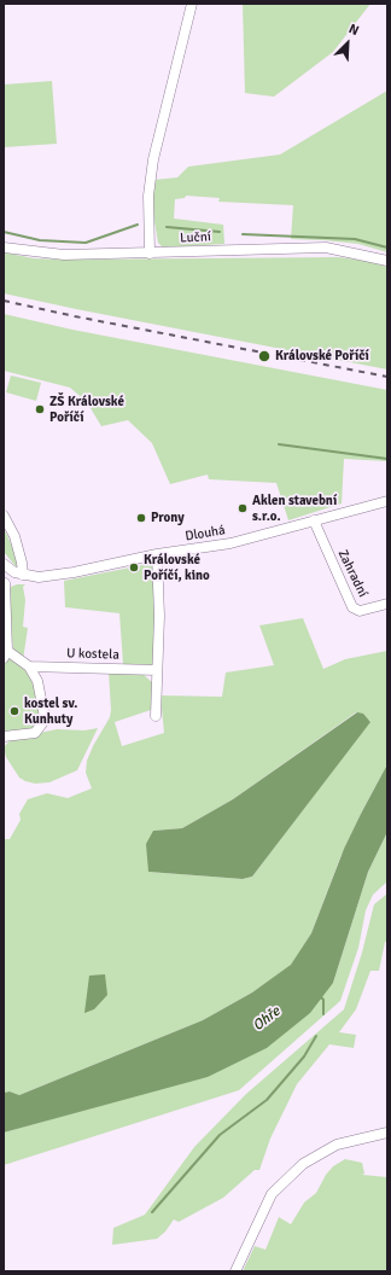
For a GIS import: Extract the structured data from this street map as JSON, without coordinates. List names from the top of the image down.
{
  "streets": {
    "street": [
      "Luční",
      "Dlouhá",
      "Zahradní",
      "U kostela"
    ]
  },
  "crossings": [
    ["Dlouhá", "Zahradní"]
  ],
  "water": ["Ohře"],
  "places": [
    "Královské Poříčí",
    "ZŠ Královské Poříčí",
    "Aklen stavební s.r.o.",
    "Prony",
    "Královské Poříčí, kino",
    "kostel sv. Kunhuty"
  ],
  "north": "top right"
}
